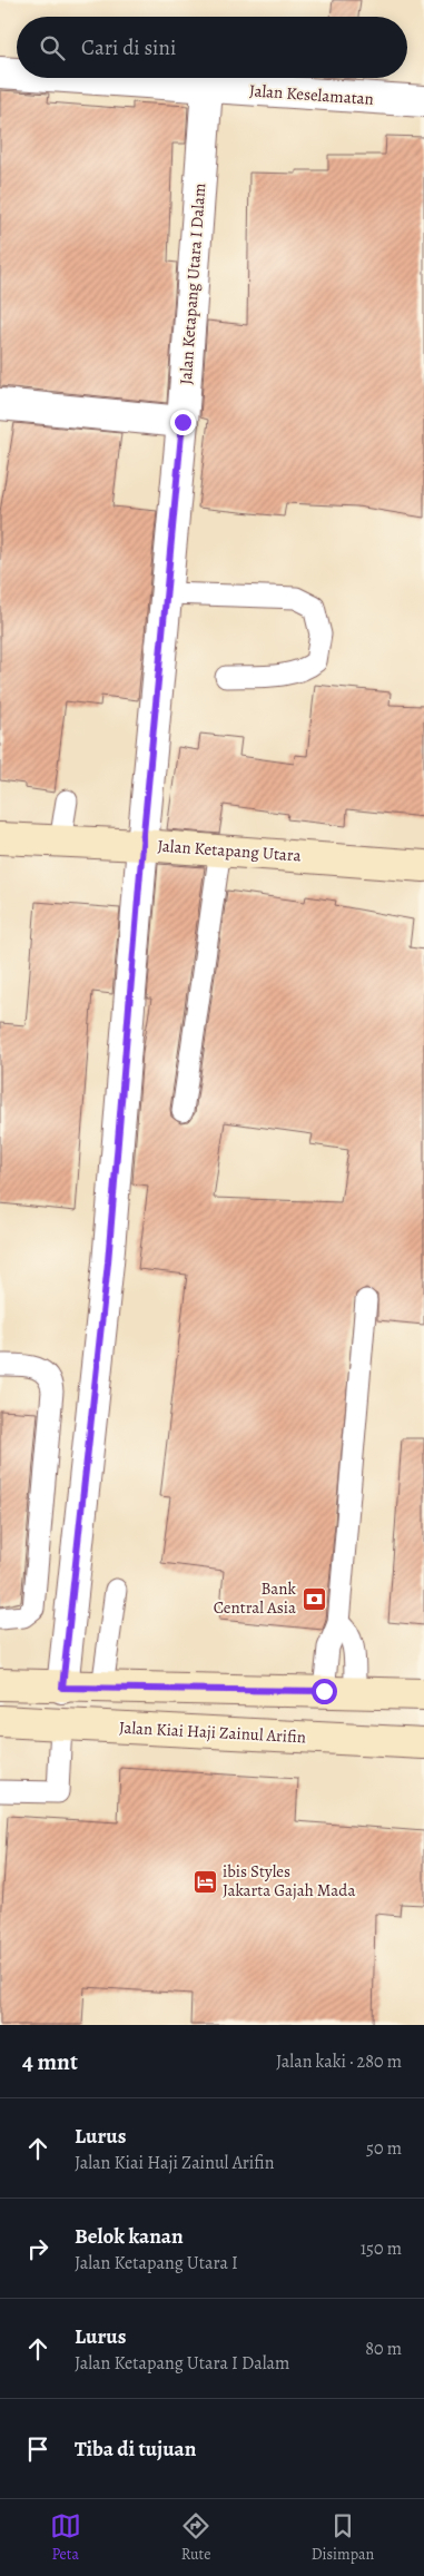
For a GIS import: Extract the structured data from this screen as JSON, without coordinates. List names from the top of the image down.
{
  "streets": {
    "main road": ["Jalan Ketapang Utara", "Jalan Kiai Haji Zainul Arifin"],
    "street": ["Jalan Keselamatan", "Jalan Ketapang Utara I Dalam"]
  },
  "crossings": [
    ["Jalan Keselamatan", "Jalan Ketapang Utara I Dalam"],
    ["Jalan Ketapang Utara I Dalam", "Jalan Ketapang Utara"]
  ],
  "places": {
    "bank": ["Bank Central Asia"],
    "hotel": ["ibis Styles Jakarta Gajah Mada"]
  },
  "page": {
    "search": "Cari di sini",
    "heading": ["4 mnt", "Jalan kaki · 280 m"],
    "list": [
      ["Lurus", "Jalan Kiai Haji Zainul Arifin", "50 m"],
      ["Belok kanan", "Jalan Ketapang Utara I", "150 m"],
      ["Lurus", "Jalan Ketapang Utara I Dalam", "80 m"],
      "Tiba di tujuan"
    ],
    "nav": ["Peta", "Rute", "Disimpan"]
  }
}
